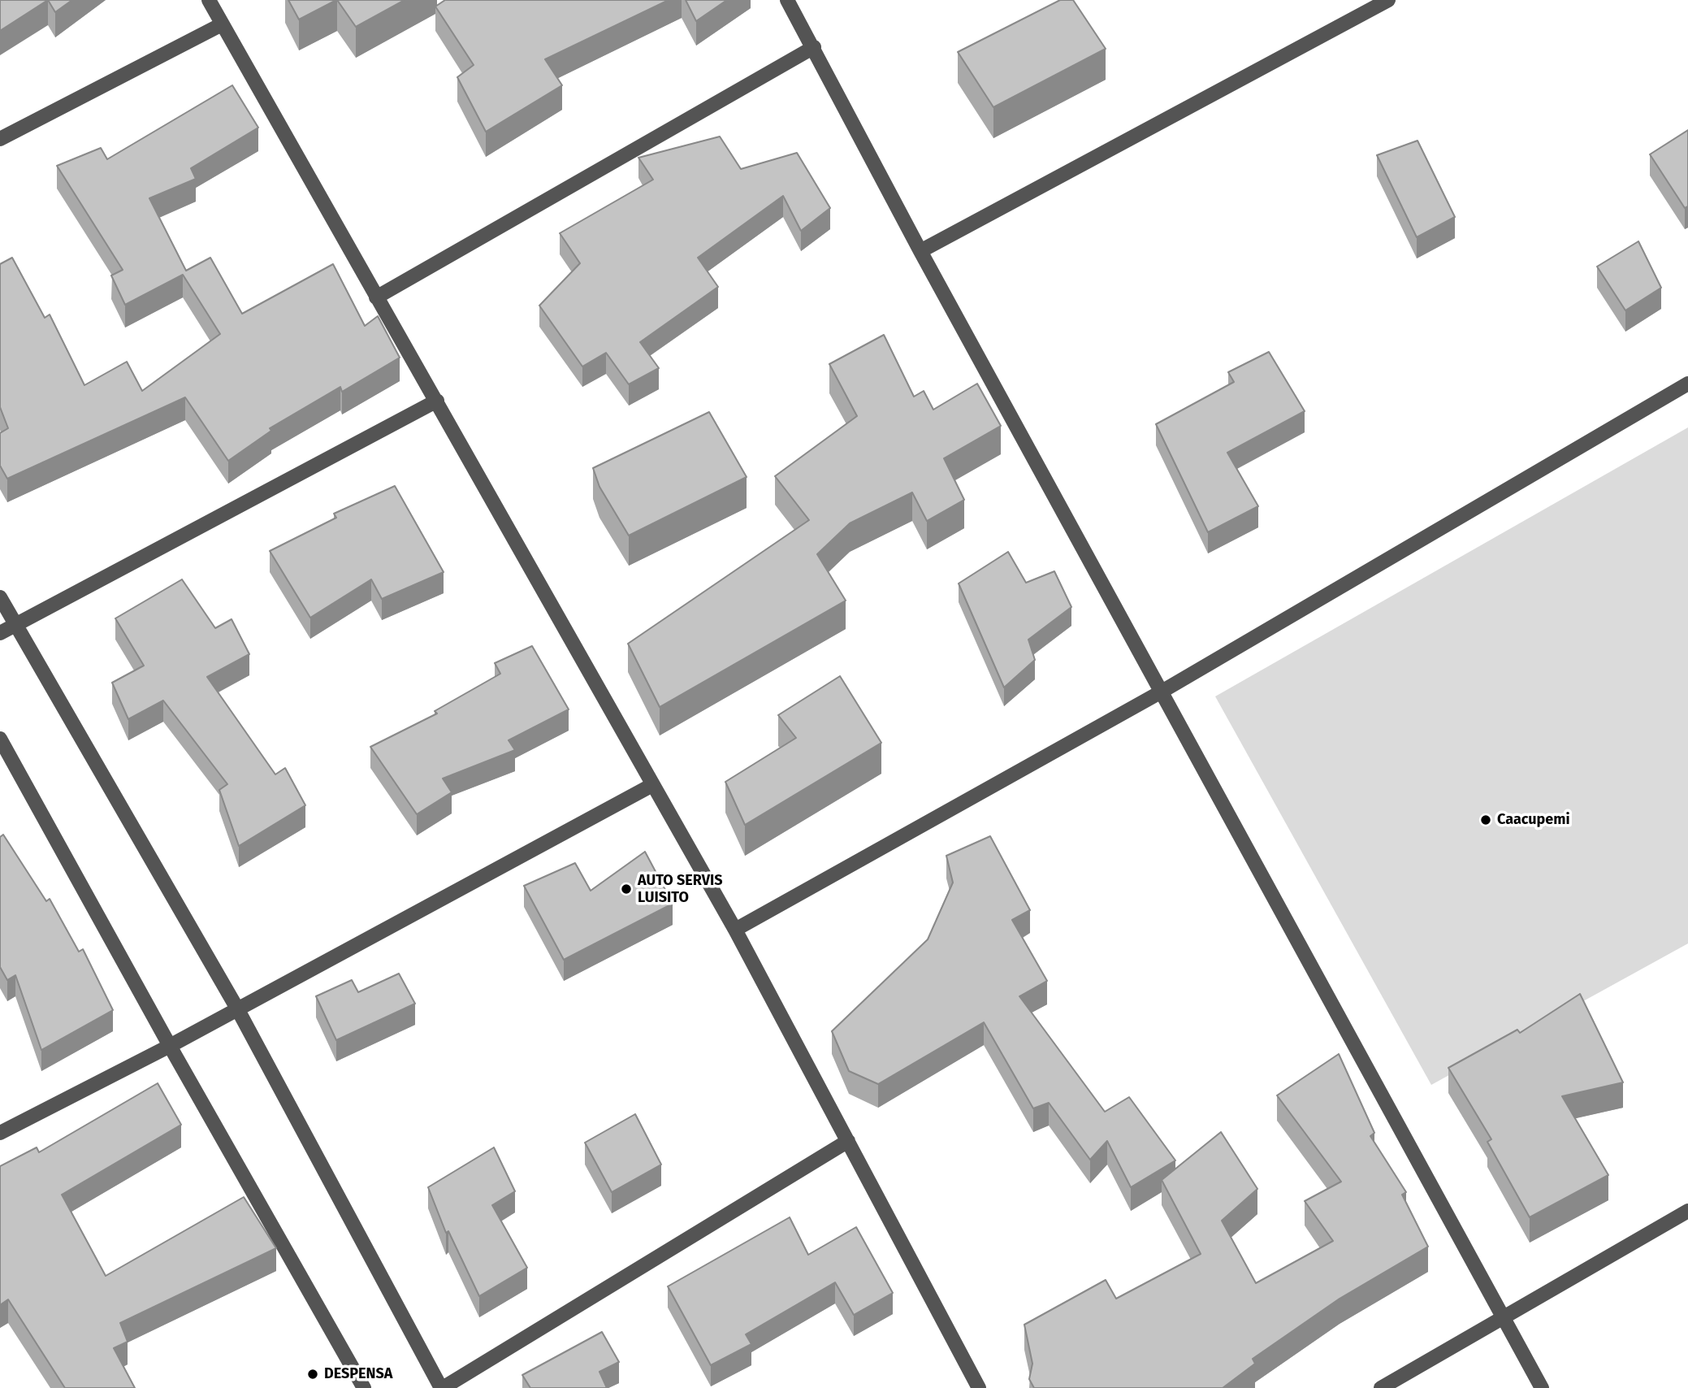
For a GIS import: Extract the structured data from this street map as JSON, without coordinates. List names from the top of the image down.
{
  "places": ["Caacupemi", "AUTO SERVIS LUISITO", "DESPENSA"]
}
